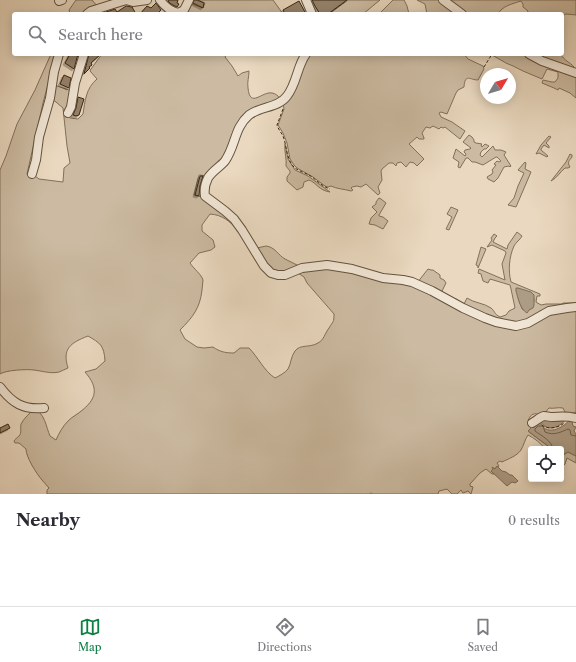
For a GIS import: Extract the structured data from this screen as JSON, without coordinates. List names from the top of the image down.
{
  "north": "top right",
  "page": {
    "search": "Search here",
    "heading": ["Nearby", "0 results"],
    "nav": ["Map", "Directions", "Saved"]
  }
}
